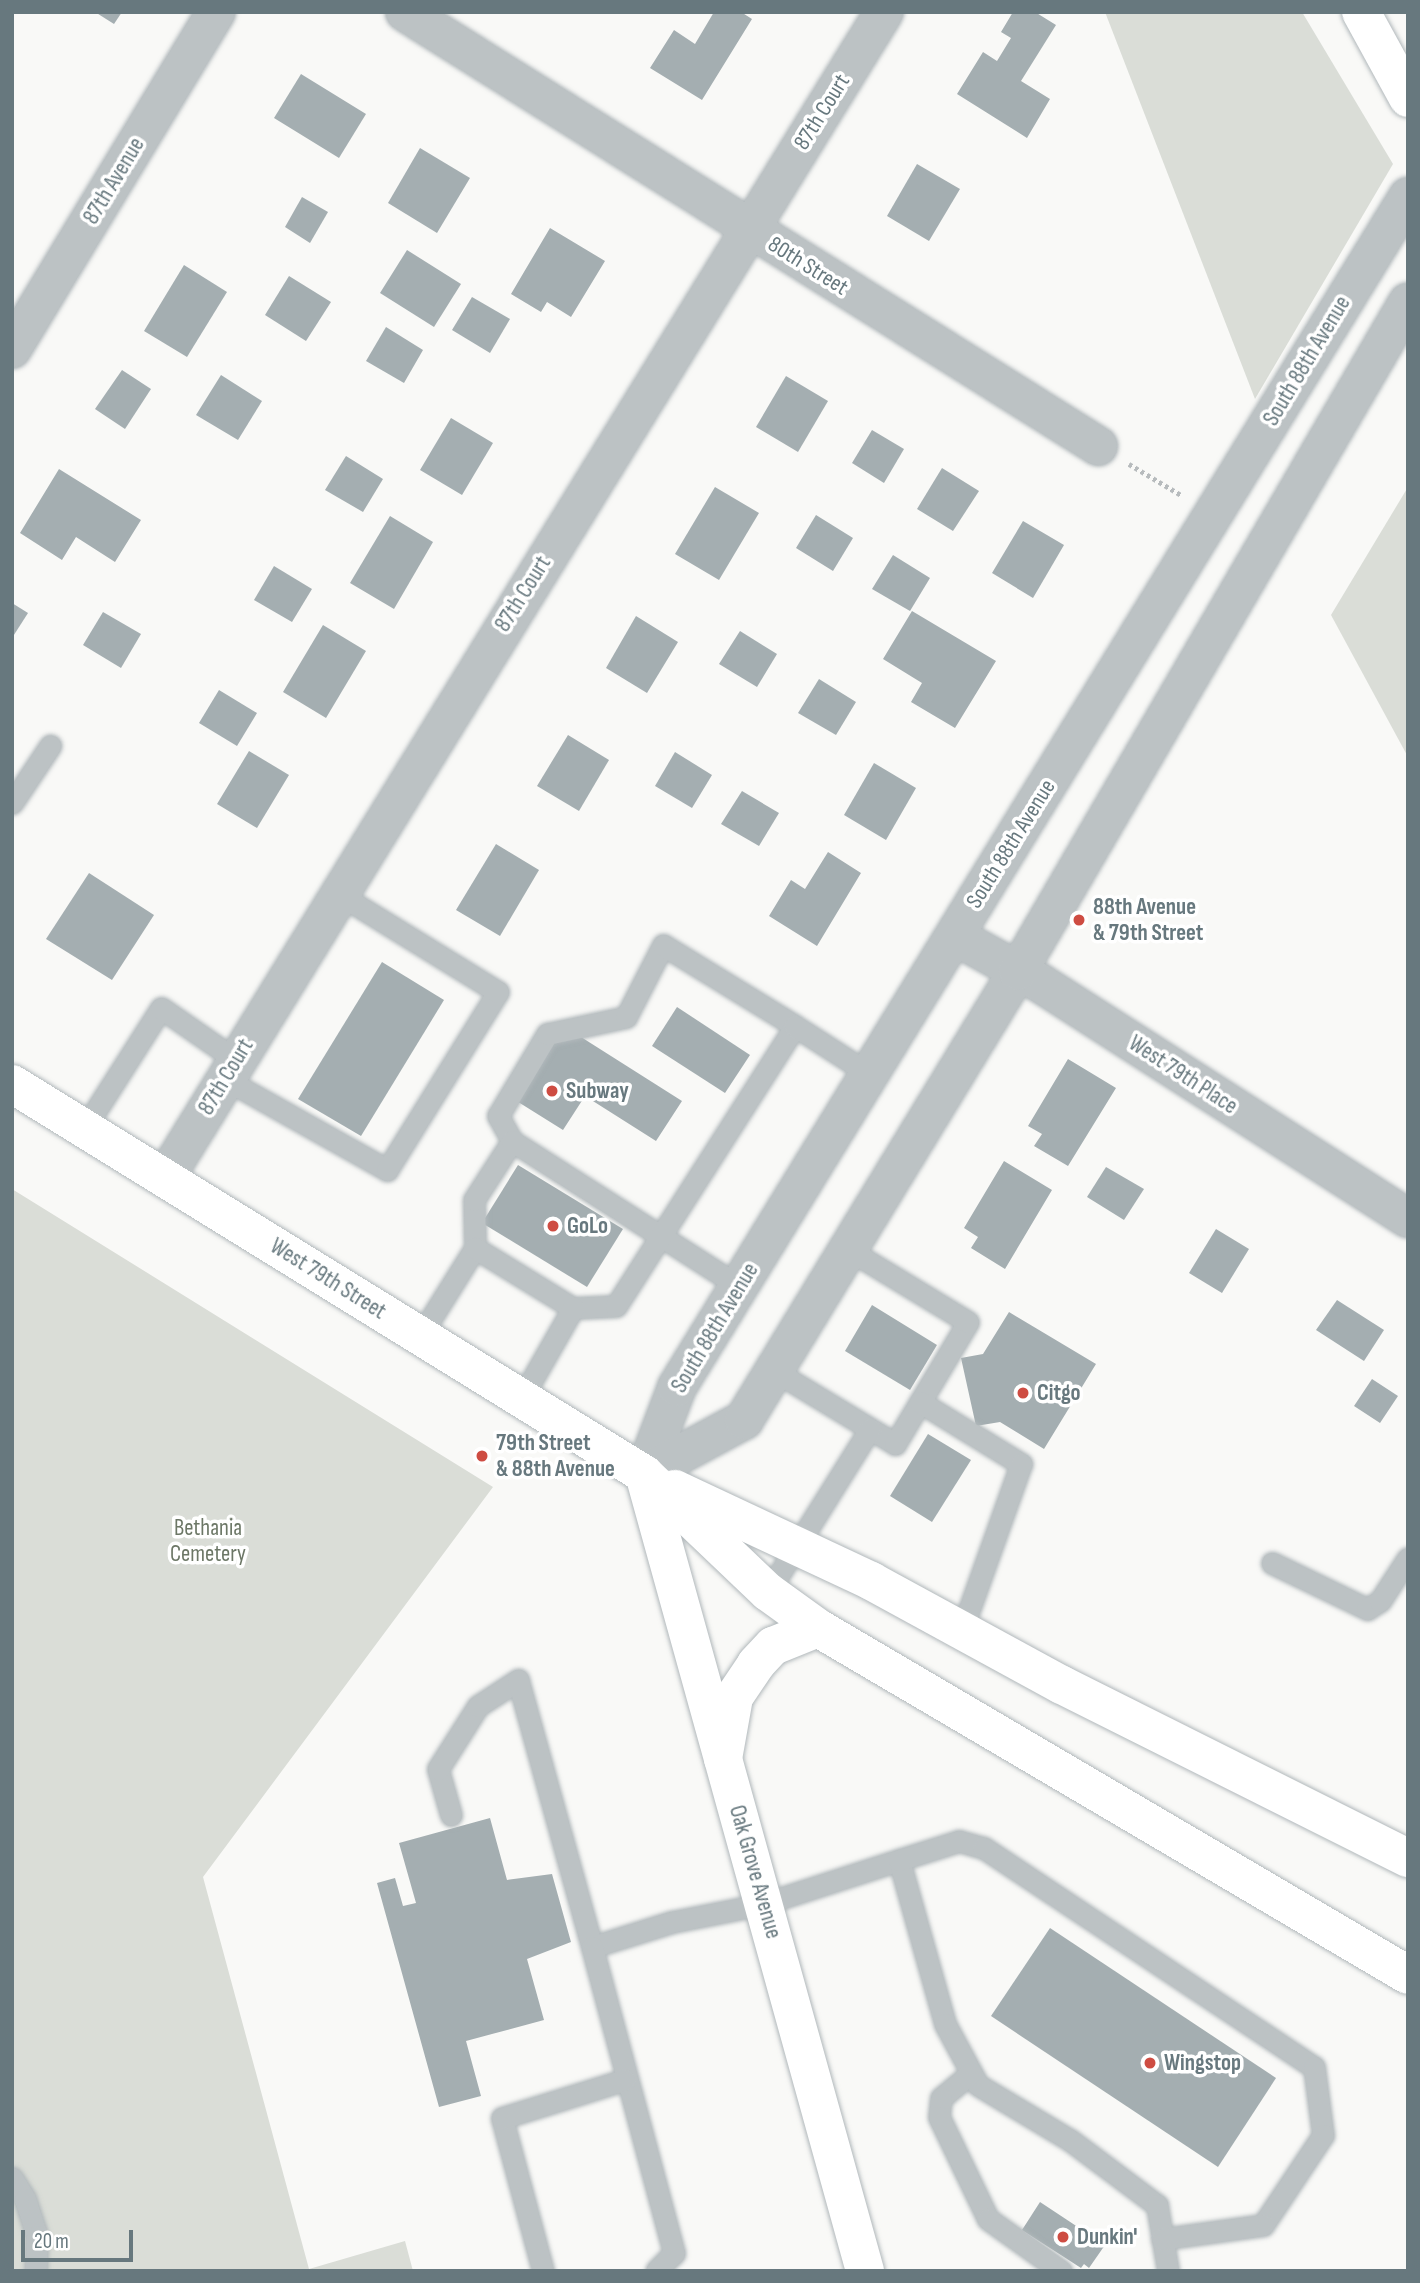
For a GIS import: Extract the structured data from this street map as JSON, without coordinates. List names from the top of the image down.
{
  "streets": {
    "main road": ["West 79th Street", "Oak Grove Avenue"],
    "street": [
      "87th Court",
      "87th Avenue",
      "80th Street",
      "South 88th Avenue",
      "West 79th Place"
    ]
  },
  "crossings": [
    ["87th Court", "80th Street"],
    ["87th Court", "West 79th Street"],
    ["South 88th Avenue", "West 79th Place"],
    ["South 88th Avenue", "West 79th Street"],
    ["South 88th Avenue", "Oak Grove Avenue"],
    ["West 79th Street", "Oak Grove Avenue"]
  ],
  "parks": ["Bethania Cemetery"],
  "places": [
    "88th Avenue & 79th Street",
    "Subway",
    "GoLo",
    "Citgo",
    "79th Street & 88th Avenue",
    "Wingstop",
    "Dunkin'"
  ],
  "scale_bar": "20 m"
}
